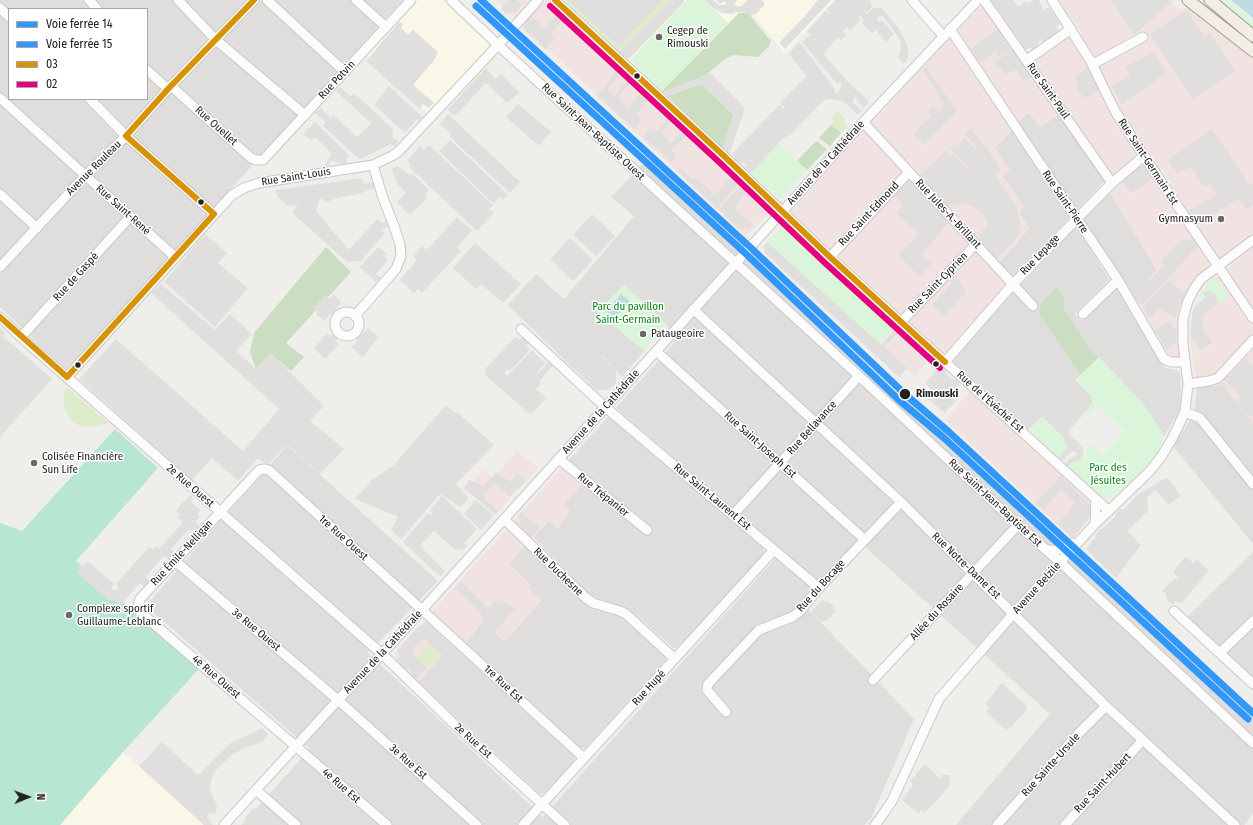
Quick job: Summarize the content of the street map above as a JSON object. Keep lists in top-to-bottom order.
{
  "streets": {
    "street": [
      "Rue Potvin",
      "Rue Saint-Paul",
      "Rue Ouellet",
      "Rue Saint-Jean-Baptiste Ouest",
      "Rue Saint-Germain Est",
      "Avenue de la Cathédrale",
      "Avenue Rouleau",
      "Rue Saint-Louis",
      "Rue Saint-Pierre",
      "Rue Saint-René",
      "Rue Saint-Edmond",
      "Rue Jules-A.-Brillant",
      "Rue Lepage",
      "Rue de Gaspé",
      "Rue Saint-Cyprien",
      "Rue de l'Évêché Est",
      "Rue Bellavance",
      "Rue Saint-Joseph Est",
      "2e Rue Ouest",
      "Rue Trépanier",
      "Rue Saint-Laurent Est",
      "Rue Saint-Jean-Baptiste Est",
      "1re Rue Ouest",
      "Rue Émile-Nelligan",
      "Rue Notre-Dame Est",
      "Rue Duchesne",
      "Rue du Bocage",
      "Avenue Belzile",
      "Allée du Rosaire",
      "3e Rue Ouest",
      "4e Rue Ouest",
      "1re Rue Est",
      "Rue Hupé",
      "2e Rue Est",
      "3e Rue Est",
      "Rue Sainte-Ursule",
      "Rue Saint-Hubert",
      "4e Rue Est"
    ]
  },
  "crossings": [
    ["Rue Potvin", "Rue Ouellet"],
    ["Rue Saint-Paul", "Rue Lepage"],
    ["Rue Ouellet", "Avenue Rouleau"],
    ["Rue Saint-Jean-Baptiste Ouest", "Avenue de la Cathédrale"],
    ["Rue Saint-Jean-Baptiste Ouest", "Rue Saint-Louis"],
    ["Rue Saint-Jean-Baptiste Ouest", "Rue Saint-Jean-Baptiste Est"],
    ["Rue Saint-Germain Est", "Rue Lepage"],
    ["Rue Saint-Germain Est", "Avenue Belzile"],
    ["Avenue de la Cathédrale", "Rue Saint-Pierre"],
    ["Avenue de la Cathédrale", "Rue Jules-A.-Brillant"],
    ["Avenue de la Cathédrale", "Rue de l'Évêché Est"],
    ["Avenue de la Cathédrale", "Rue Saint-Joseph Est"],
    ["Avenue de la Cathédrale", "2e Rue Ouest"],
    ["Avenue de la Cathédrale", "Rue Trépanier"],
    ["Avenue de la Cathédrale", "Rue Saint-Laurent Est"],
    ["Avenue de la Cathédrale", "Rue Saint-Jean-Baptiste Est"],
    ["Avenue de la Cathédrale", "1re Rue Ouest"],
    ["Avenue de la Cathédrale", "Rue Notre-Dame Est"],
    ["Avenue de la Cathédrale", "Rue Duchesne"],
    ["Avenue de la Cathédrale", "3e Rue Ouest"],
    ["Avenue de la Cathédrale", "4e Rue Ouest"],
    ["Avenue de la Cathédrale", "1re Rue Est"],
    ["Avenue de la Cathédrale", "2e Rue Est"],
    ["Avenue de la Cathédrale", "3e Rue Est"],
    ["Avenue de la Cathédrale", "4e Rue Est"],
    ["Avenue Rouleau", "Rue Saint-René"],
    ["Rue Saint-Louis", "Rue Saint-René"],
    ["Rue Saint-Louis", "2e Rue Ouest"],
    ["Rue Saint-Pierre", "Rue Lepage"],
    ["Rue Saint-Pierre", "Avenue Belzile"],
    ["Rue Saint-René", "Rue de Gaspé"],
    ["Rue Saint-Edmond", "Rue Jules-A.-Brillant"],
    ["Rue Saint-Edmond", "Rue de l'Évêché Est"],
    ["Rue Jules-A.-Brillant", "Rue Lepage"],
    ["Rue Jules-A.-Brillant", "Rue Saint-Cyprien"],
    ["Rue Lepage", "Rue de l'Évêché Est"],
    ["Rue de Gaspé", "2e Rue Ouest"],
    ["Rue Saint-Cyprien", "Rue de l'Évêché Est"],
    ["Rue de l'Évêché Est", "Avenue Belzile"],
    ["Rue Bellavance", "Rue Saint-Joseph Est"],
    ["Rue Bellavance", "Rue Saint-Laurent Est"],
    ["Rue Bellavance", "Rue Saint-Jean-Baptiste Est"],
    ["Rue Bellavance", "Rue Notre-Dame Est"],
    ["Rue Saint-Joseph Est", "Rue du Bocage"],
    ["2e Rue Ouest", "Rue Émile-Nelligan"],
    ["2e Rue Ouest", "2e Rue Est"],
    ["Rue Saint-Laurent Est", "Rue du Bocage"],
    ["Rue Saint-Laurent Est", "Rue Hupé"],
    ["Rue Saint-Jean-Baptiste Est", "Avenue Belzile"],
    ["Rue Saint-Jean-Baptiste Est", "Allée du Rosaire"],
    ["1re Rue Ouest", "Rue Émile-Nelligan"],
    ["1re Rue Ouest", "1re Rue Est"],
    ["Rue Émile-Nelligan", "3e Rue Ouest"],
    ["Rue Émile-Nelligan", "4e Rue Ouest"],
    ["Rue Notre-Dame Est", "Rue du Bocage"],
    ["Rue Notre-Dame Est", "Avenue Belzile"],
    ["Rue Notre-Dame Est", "Allée du Rosaire"],
    ["Rue Notre-Dame Est", "Rue Sainte-Ursule"],
    ["Rue Notre-Dame Est", "Rue Saint-Hubert"],
    ["Rue Duchesne", "Rue Hupé"],
    ["3e Rue Ouest", "3e Rue Est"],
    ["4e Rue Ouest", "4e Rue Est"],
    ["1re Rue Est", "Rue Hupé"],
    ["Rue Hupé", "2e Rue Est"]
  ],
  "parks": ["Parc du pavillon Saint-Germain", "Parc des Jésuites"],
  "places": [
    "Cegep de Rimouski",
    "Gymnasyum",
    "Pataugeoire",
    "Rimouski",
    "Colisée Financière Sun Life",
    "Complexe sportif Guillaume-Leblanc"
  ],
  "lines": [
    "rail line 14",
    "transit line 03",
    "rail line 15",
    "transit line 02"
  ],
  "legend": [
    "Voie ferrée 14",
    "Voie ferrée 15",
    "03",
    "02"
  ],
  "north": "right"
}
